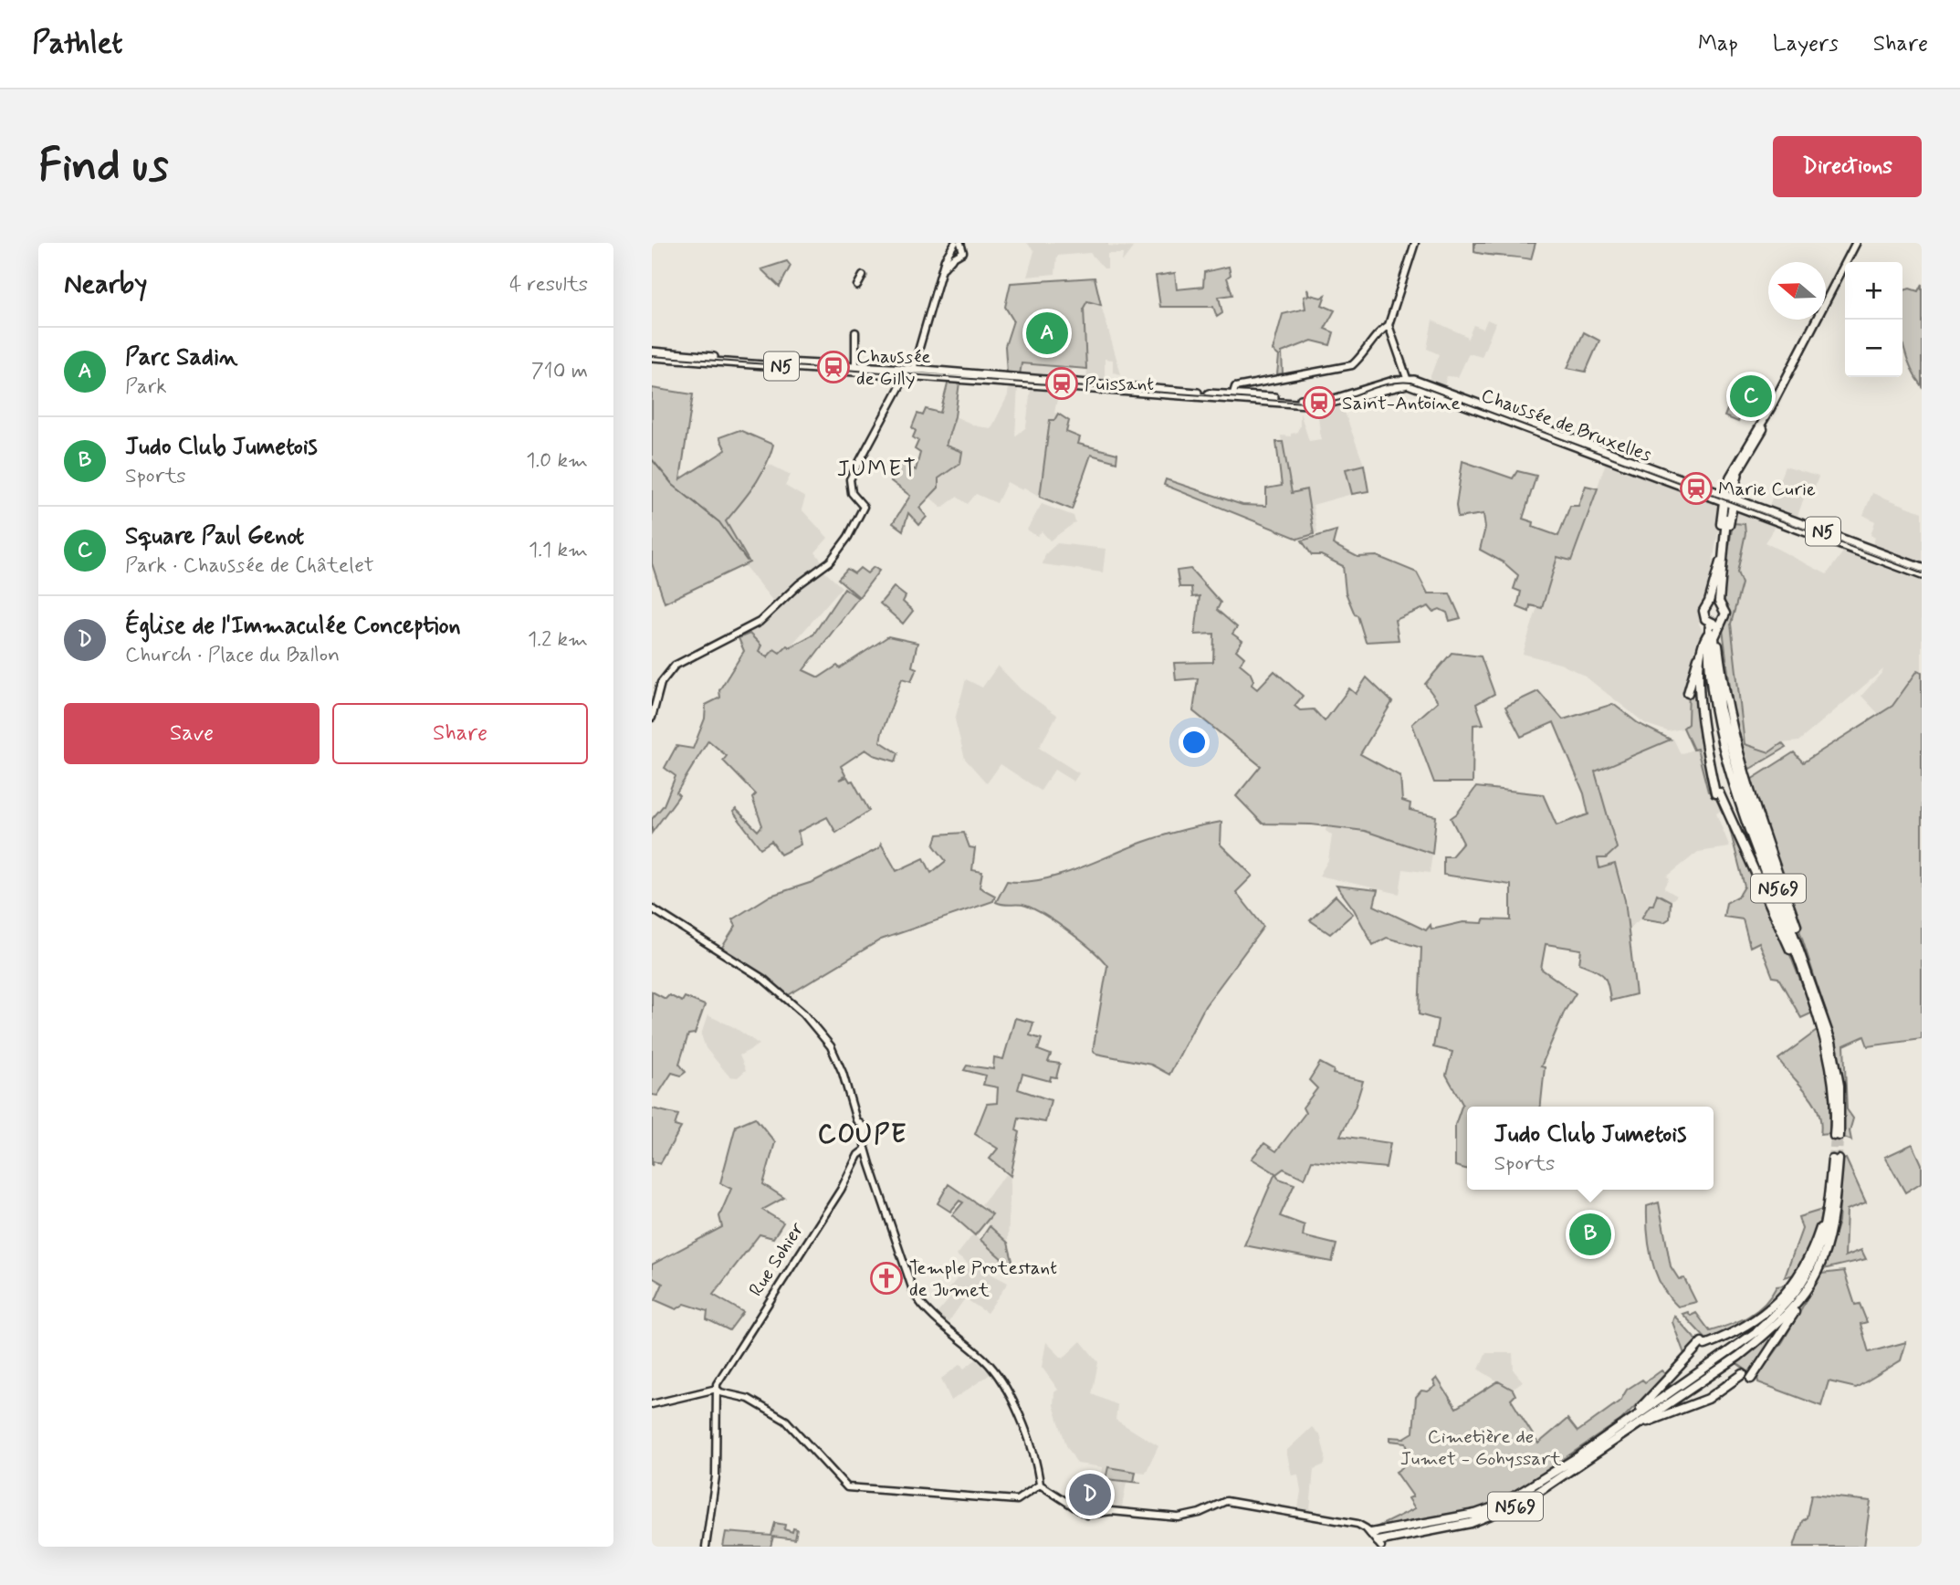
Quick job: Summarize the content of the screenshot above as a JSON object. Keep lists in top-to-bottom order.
{
  "streets": {
    "highway": ["N569"],
    "main road": ["N5", "Chaussée de Bruxelles"],
    "street": ["Rue Sohier"]
  },
  "districts": ["JUMET", "COUPE"],
  "parks": ["Cimetière de Jumet - Gohyssart"],
  "places": {
    "station": [
      "Chaussée de Gilly",
      "Puissant",
      "Saint-Antoine",
      "Marie Curie"
    ],
    "church": ["Temple Protestant de Jumet"]
  },
  "north": "left",
  "page": {
    "header": "Pathlet",
    "nav": ["Map", "Layers", "Share"],
    "buttons": [
      "Directions",
      ["Save", "Share"]
    ],
    "title": "Find us",
    "heading": ["Nearby", "4 results"],
    "map_buttons": ["+", "−"],
    "pins": [
      "A",
      "C",
      "B",
      "D"
    ],
    "list": [
      {
        "mark": "A",
        "name": "Parc Sadin",
        "note": "Park",
        "value": "710 m"
      },
      {
        "mark": "B",
        "name": "Judo Club Jumetois",
        "note": "Sports",
        "value": "1.0 km"
      },
      {
        "mark": "C",
        "name": "Square Paul Genot",
        "note": "Park · Chaussée de Châtelet",
        "value": "1.1 km"
      },
      {
        "mark": "D",
        "name": "Église de l'Immaculée Conception",
        "note": "Church · Place du Ballon",
        "value": "1.2 km"
      }
    ],
    "popup": ["Judo Club Jumetois", "Sports"]
  }
}
